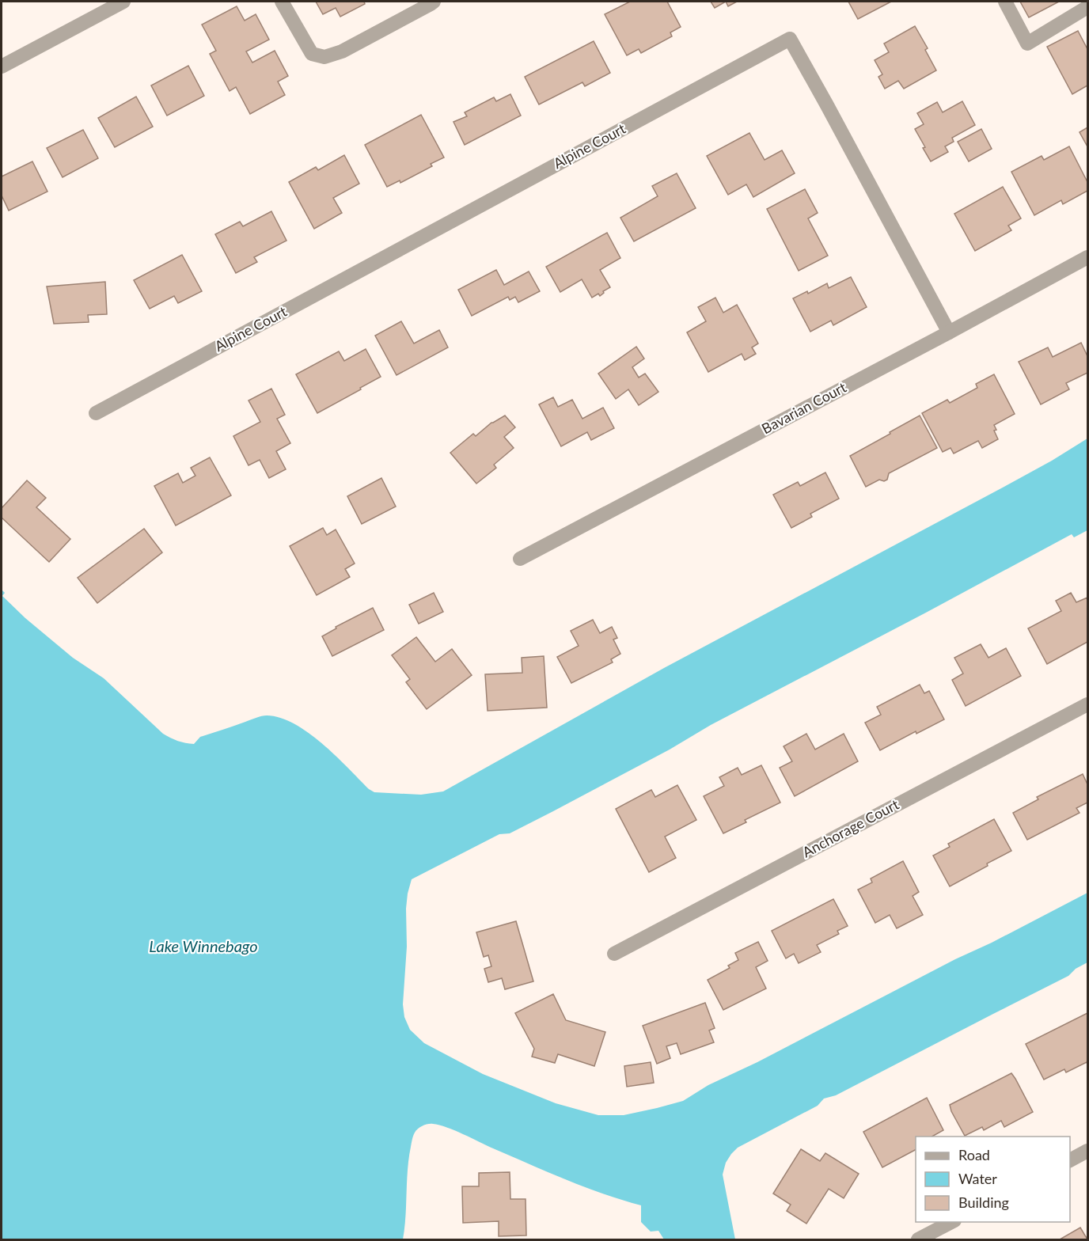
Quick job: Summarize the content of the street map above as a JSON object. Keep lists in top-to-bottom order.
{
  "streets": {
    "street": ["Alpine Court", "Bavarian Court", "Anchorage Court"]
  },
  "crossings": [
    ["Alpine Court", "Bavarian Court"]
  ],
  "water": ["Lake Winnebago"],
  "legend": ["Road", "Water", "Building"]
}
